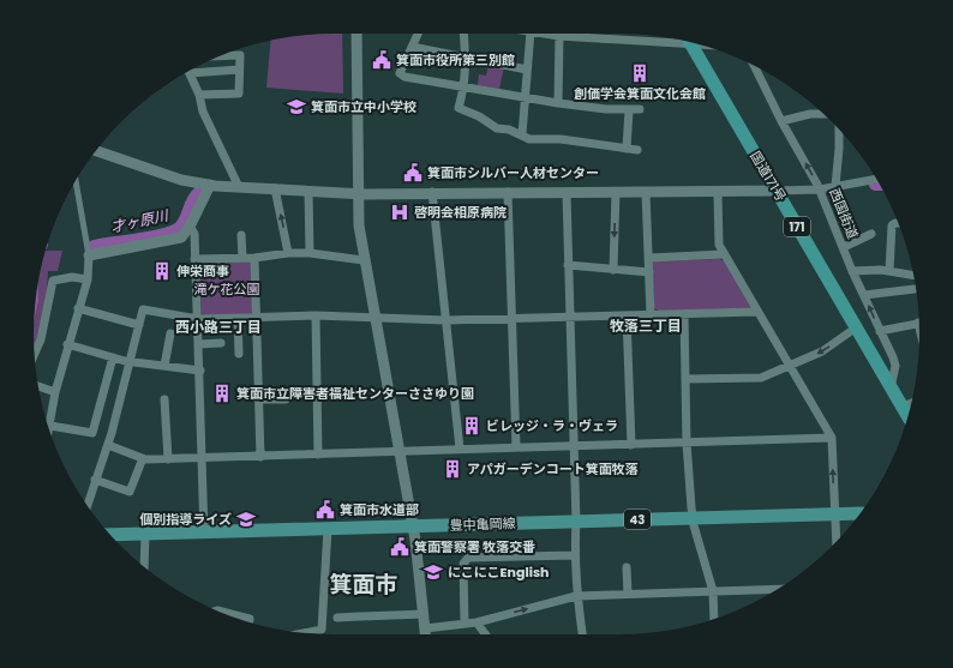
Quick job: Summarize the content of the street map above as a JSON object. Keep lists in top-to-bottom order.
{
  "streets": {
    "highway": ["国道171号", "171"],
    "main road": ["43", "豊中亀岡線"],
    "street": ["西国街道"]
  },
  "crossings": [
    ["国道171号", "西国街道"]
  ],
  "districts": ["牧落三丁目", "西小路三丁目", "箕面市"],
  "water": ["才ヶ原川"],
  "parks": ["滝ケ花公園"],
  "places": {
    "public building": [
      "箕面市役所第三別館",
      "箕面市シルバー人材センター",
      "箕面市水道部",
      "箕面警察署 牧落交番"
    ],
    "building": [
      "創価学会箕面文化会館",
      "伸栄商事",
      "箕面市立障害者福祉センターささゆり園",
      "ビレッジ・ラ・ヴェラ",
      "アパガーデンコート箕面牧落"
    ],
    "school or university": ["箕面市立中小学校", "個別指導ライズ", "にこにこEnglish"],
    "hospital": ["啓明会相原病院"]
  }
}
